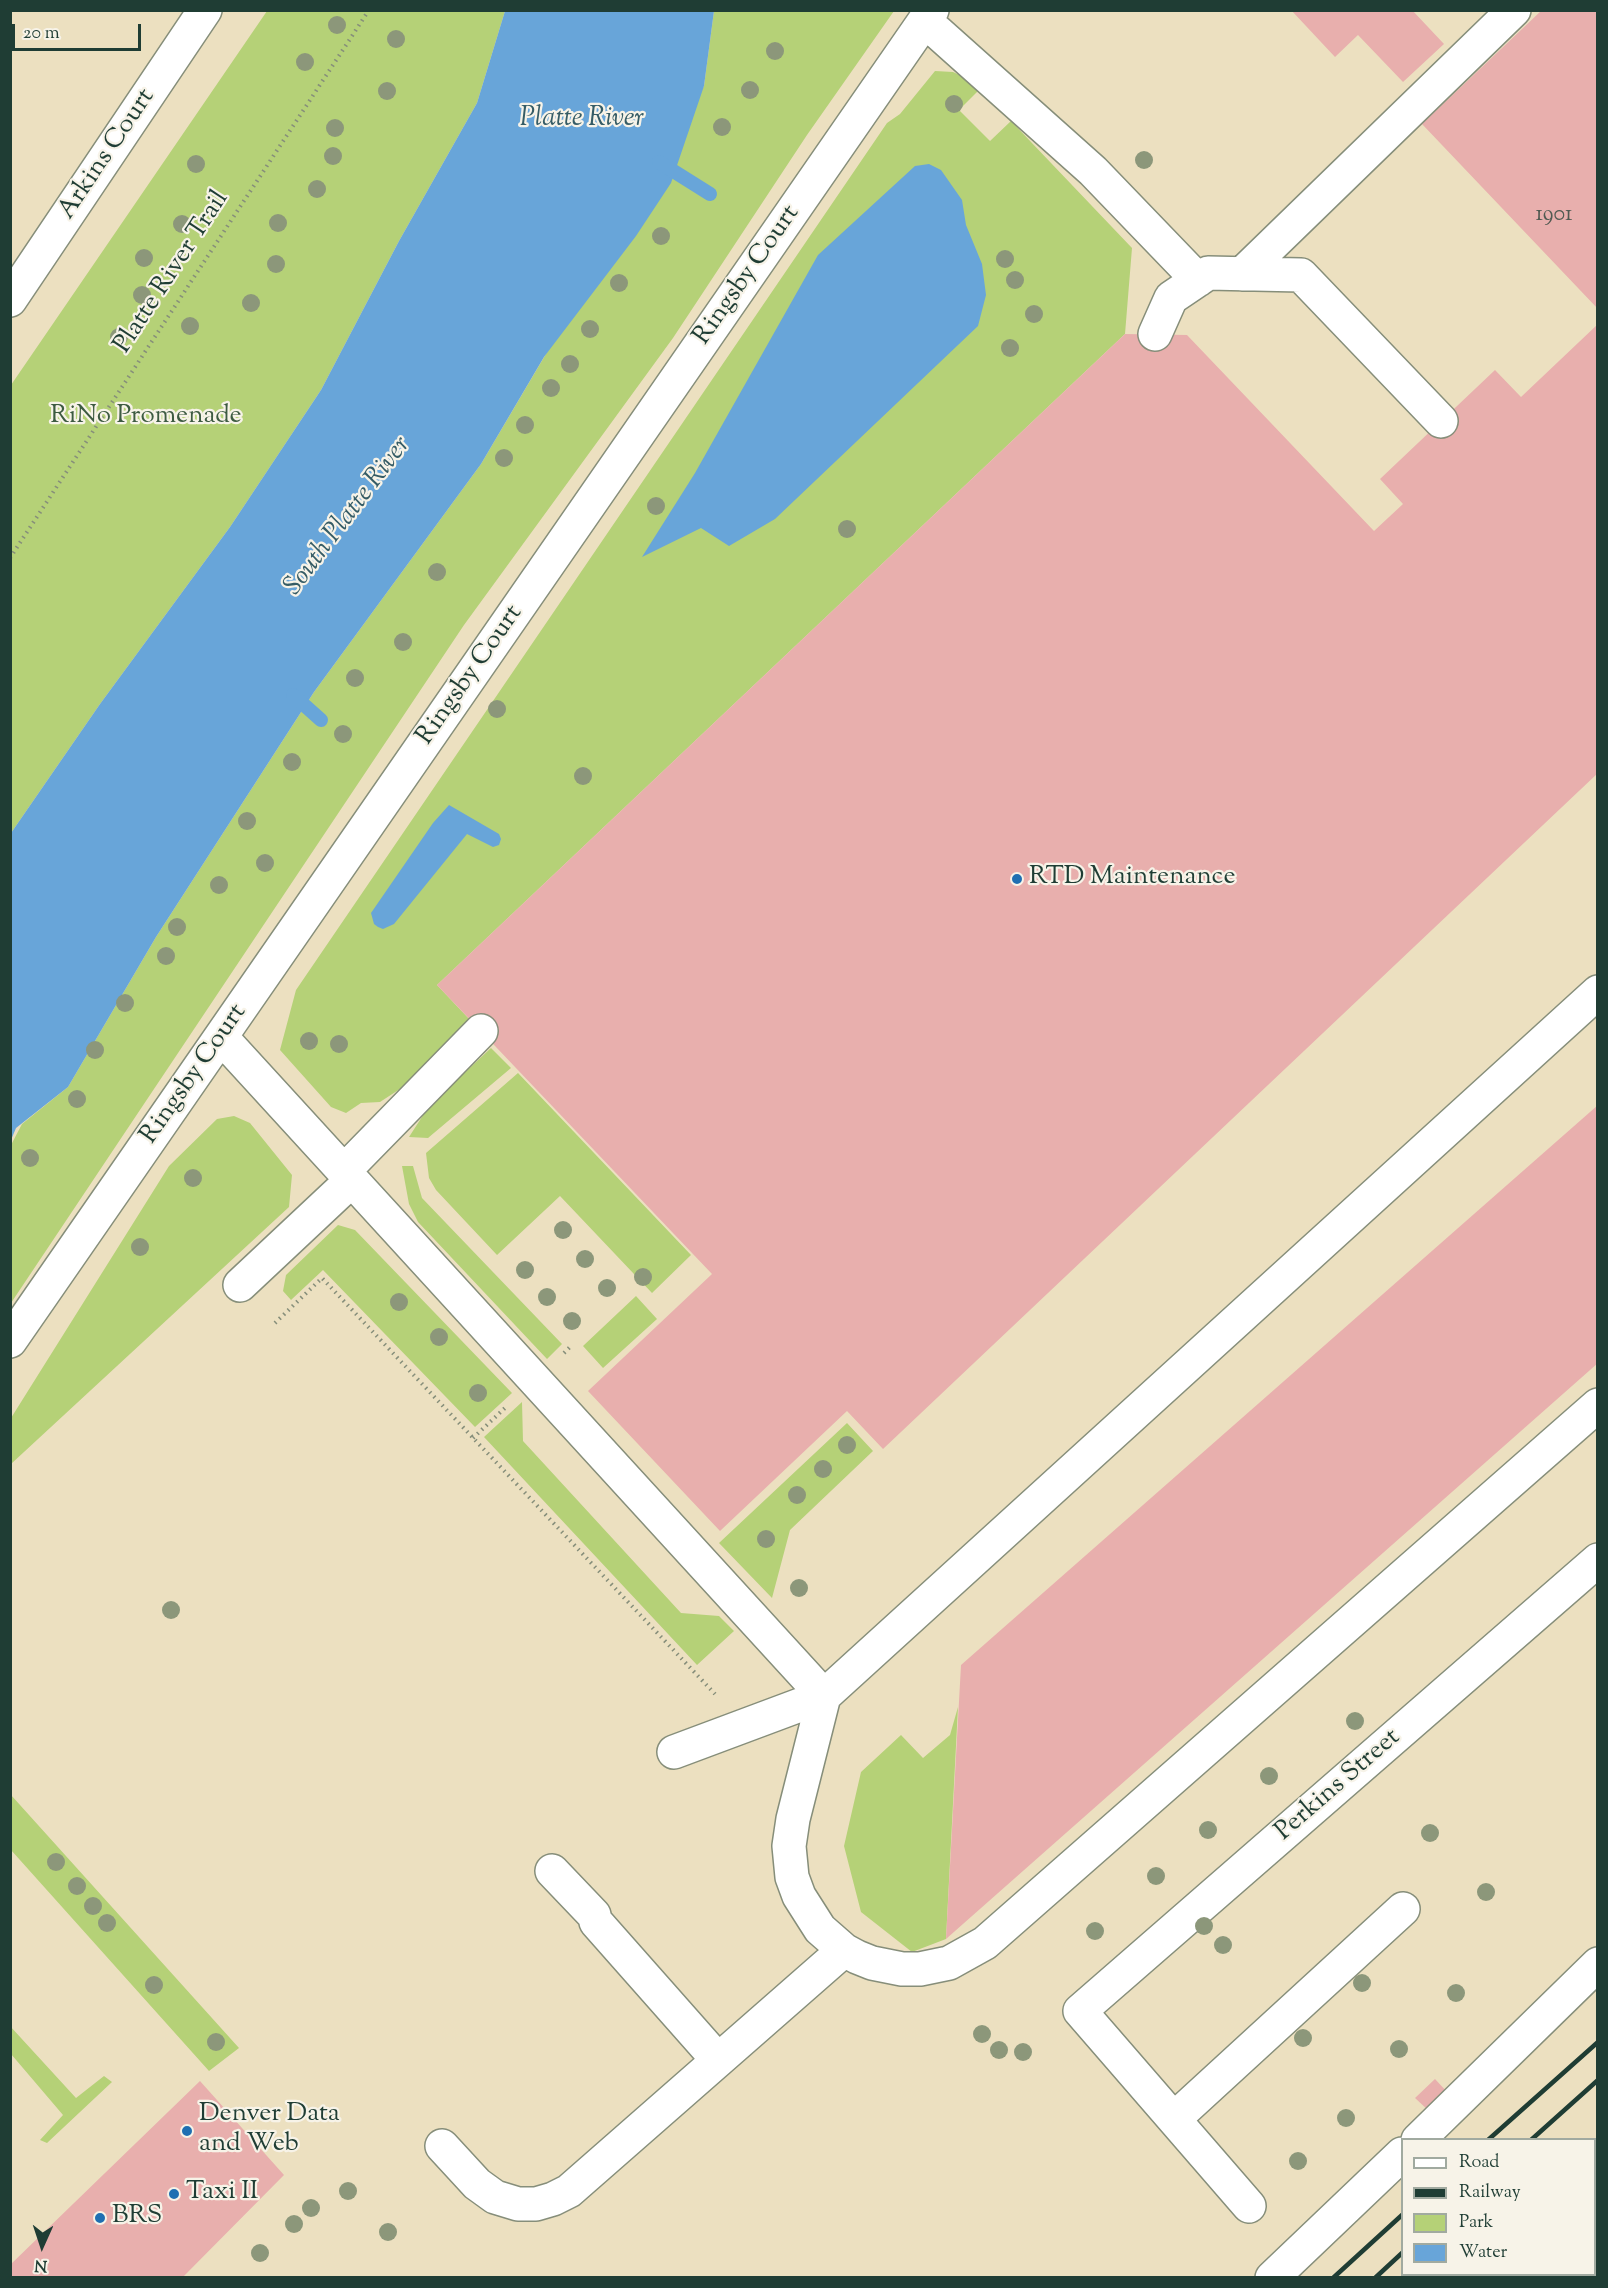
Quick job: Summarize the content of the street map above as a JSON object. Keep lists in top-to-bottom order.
{
  "streets": {
    "street": ["Arkins Court", "Ringsby Court", "Perkins Street"],
    "path": ["Platte River Trail"]
  },
  "water": ["Platte River", "South Platte River"],
  "parks": ["RiNo Promenade"],
  "places": [
    "RTD Maintenance",
    "Denver Data and Web",
    "Taxi II",
    "BRS"
  ],
  "house_numbers": ["1901"],
  "legend": [
    "Road",
    "Railway",
    "Park",
    "Water"
  ],
  "scale_bar": "20 m",
  "north": "bottom"
}
